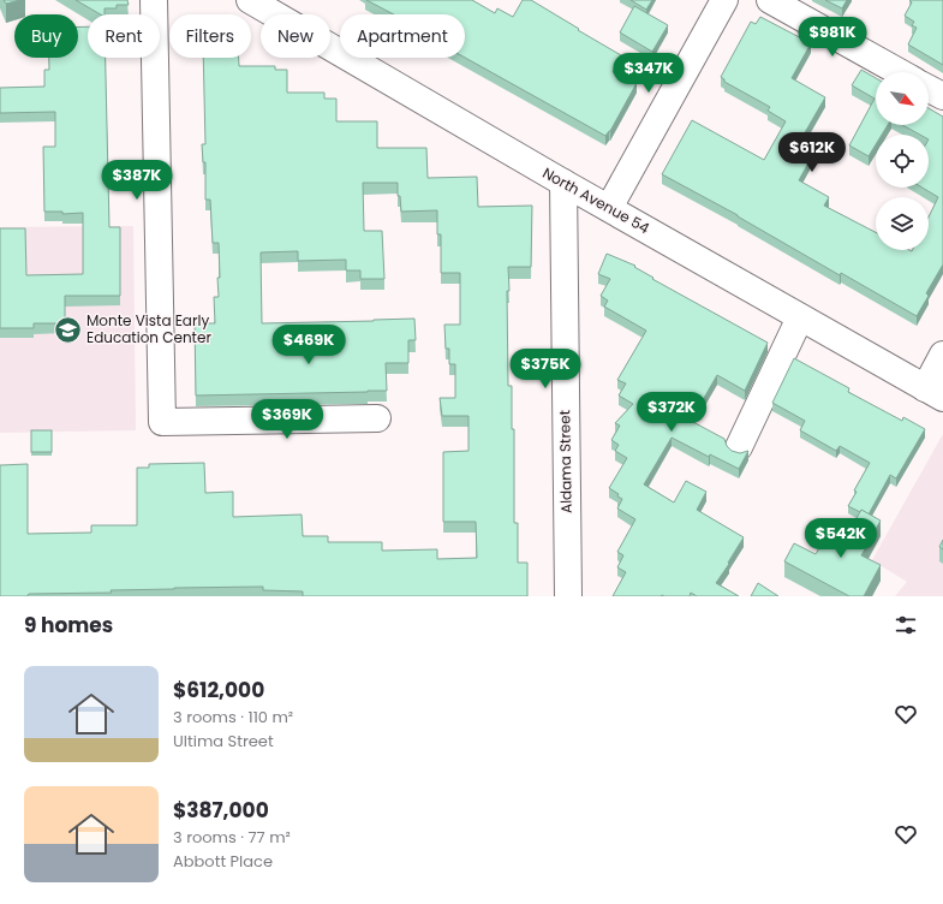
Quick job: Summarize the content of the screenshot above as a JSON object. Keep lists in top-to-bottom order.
{
  "streets": {
    "street": ["North Avenue 54", "Aldama Street"]
  },
  "crossings": [
    ["North Avenue 54", "Aldama Street"]
  ],
  "places": {
    "school or university": ["Monte Vista Early Education Center"]
  },
  "north": "bottom right",
  "page": {
    "chip": [
      "Buy",
      "Rent",
      "Filters",
      "New",
      "Apartment"
    ],
    "price": [
      "$981K",
      "$347K",
      "$612K",
      "$387K",
      "$469K",
      "$375K",
      "$372K",
      "$369K",
      "$542K"
    ],
    "heading": "9 homes",
    "list": [
      {
        "name": "$612,000",
        "note": "3 rooms · 110 m² · Ultima Street"
      },
      {
        "name": "$387,000",
        "note": "3 rooms · 77 m² · Abbott Place"
      }
    ]
  }
}
